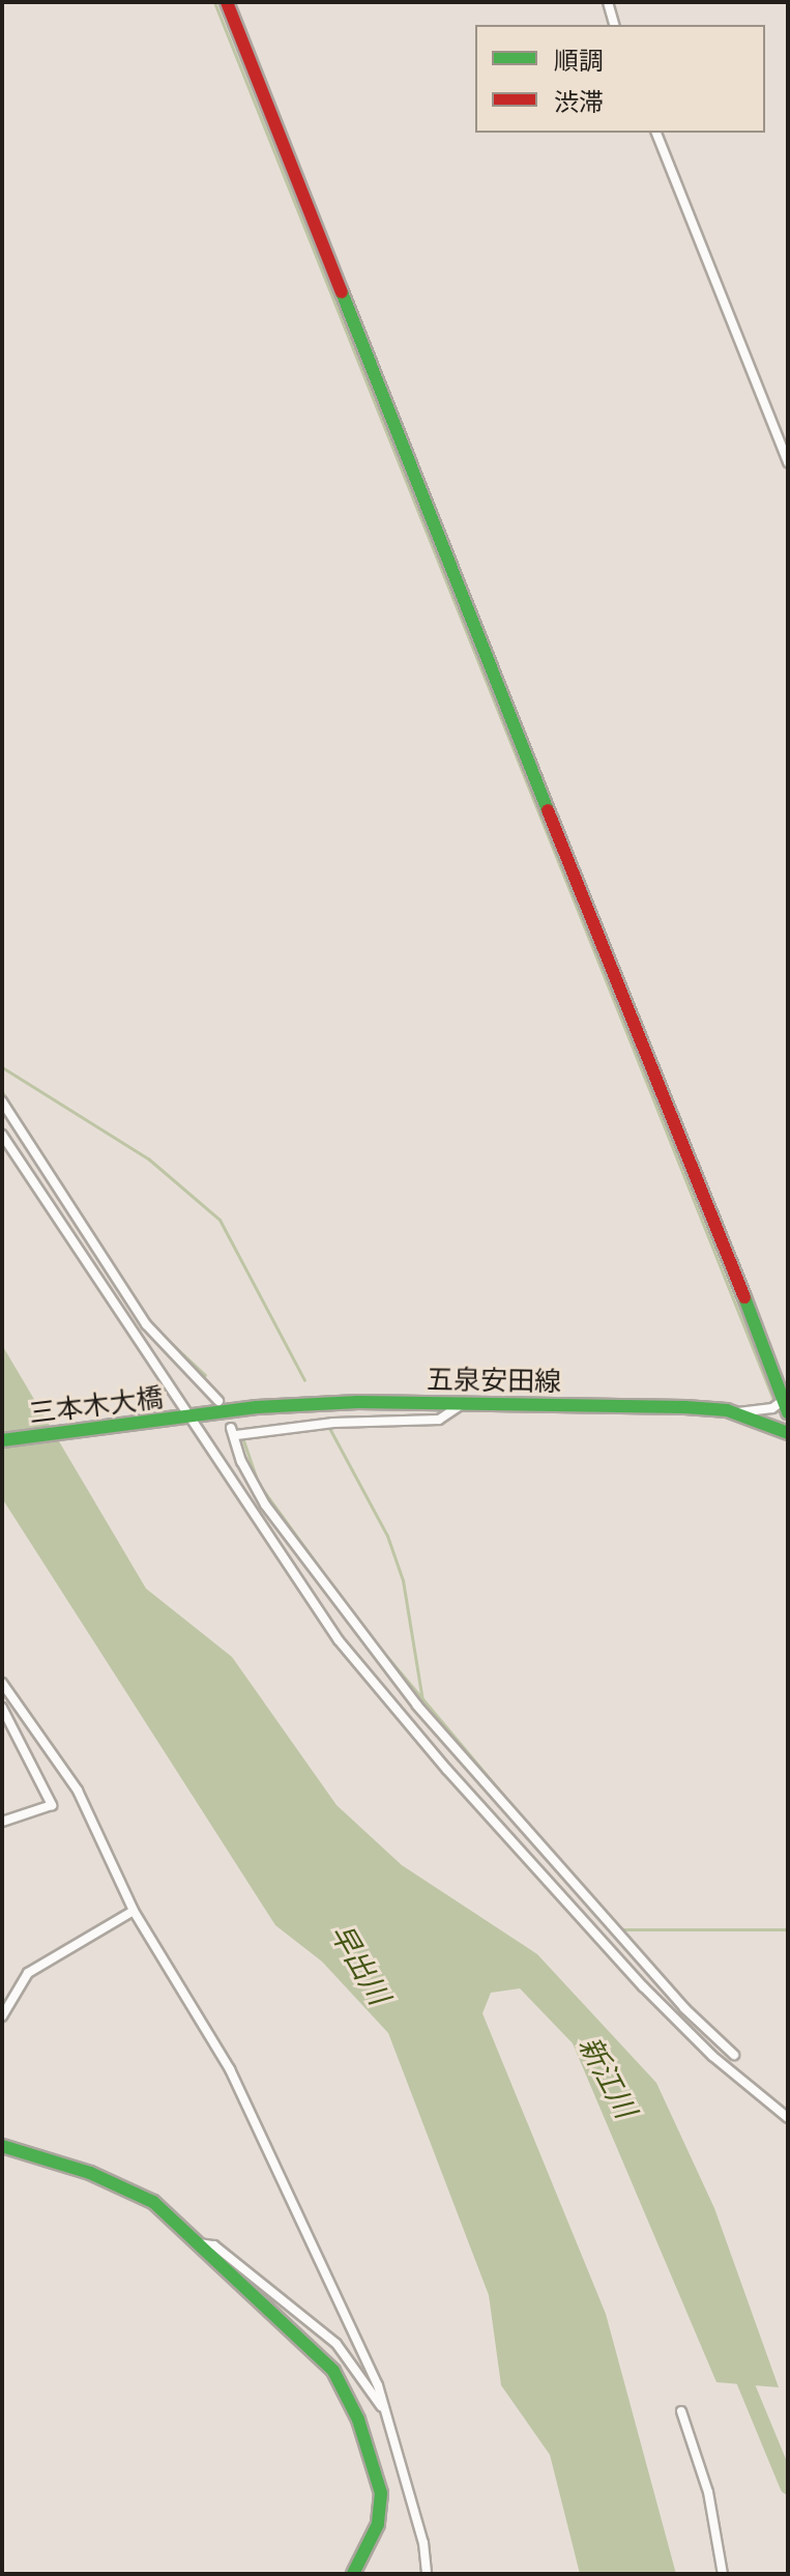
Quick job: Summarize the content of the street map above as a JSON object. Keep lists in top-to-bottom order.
{
  "streets": {
    "street": ["五泉安田線", "三本木大橋"]
  },
  "crossings": [
    ["五泉安田線", "三本木大橋"]
  ],
  "water": ["早出川", "新江川"],
  "legend": ["順調", "渋滞"]
}
